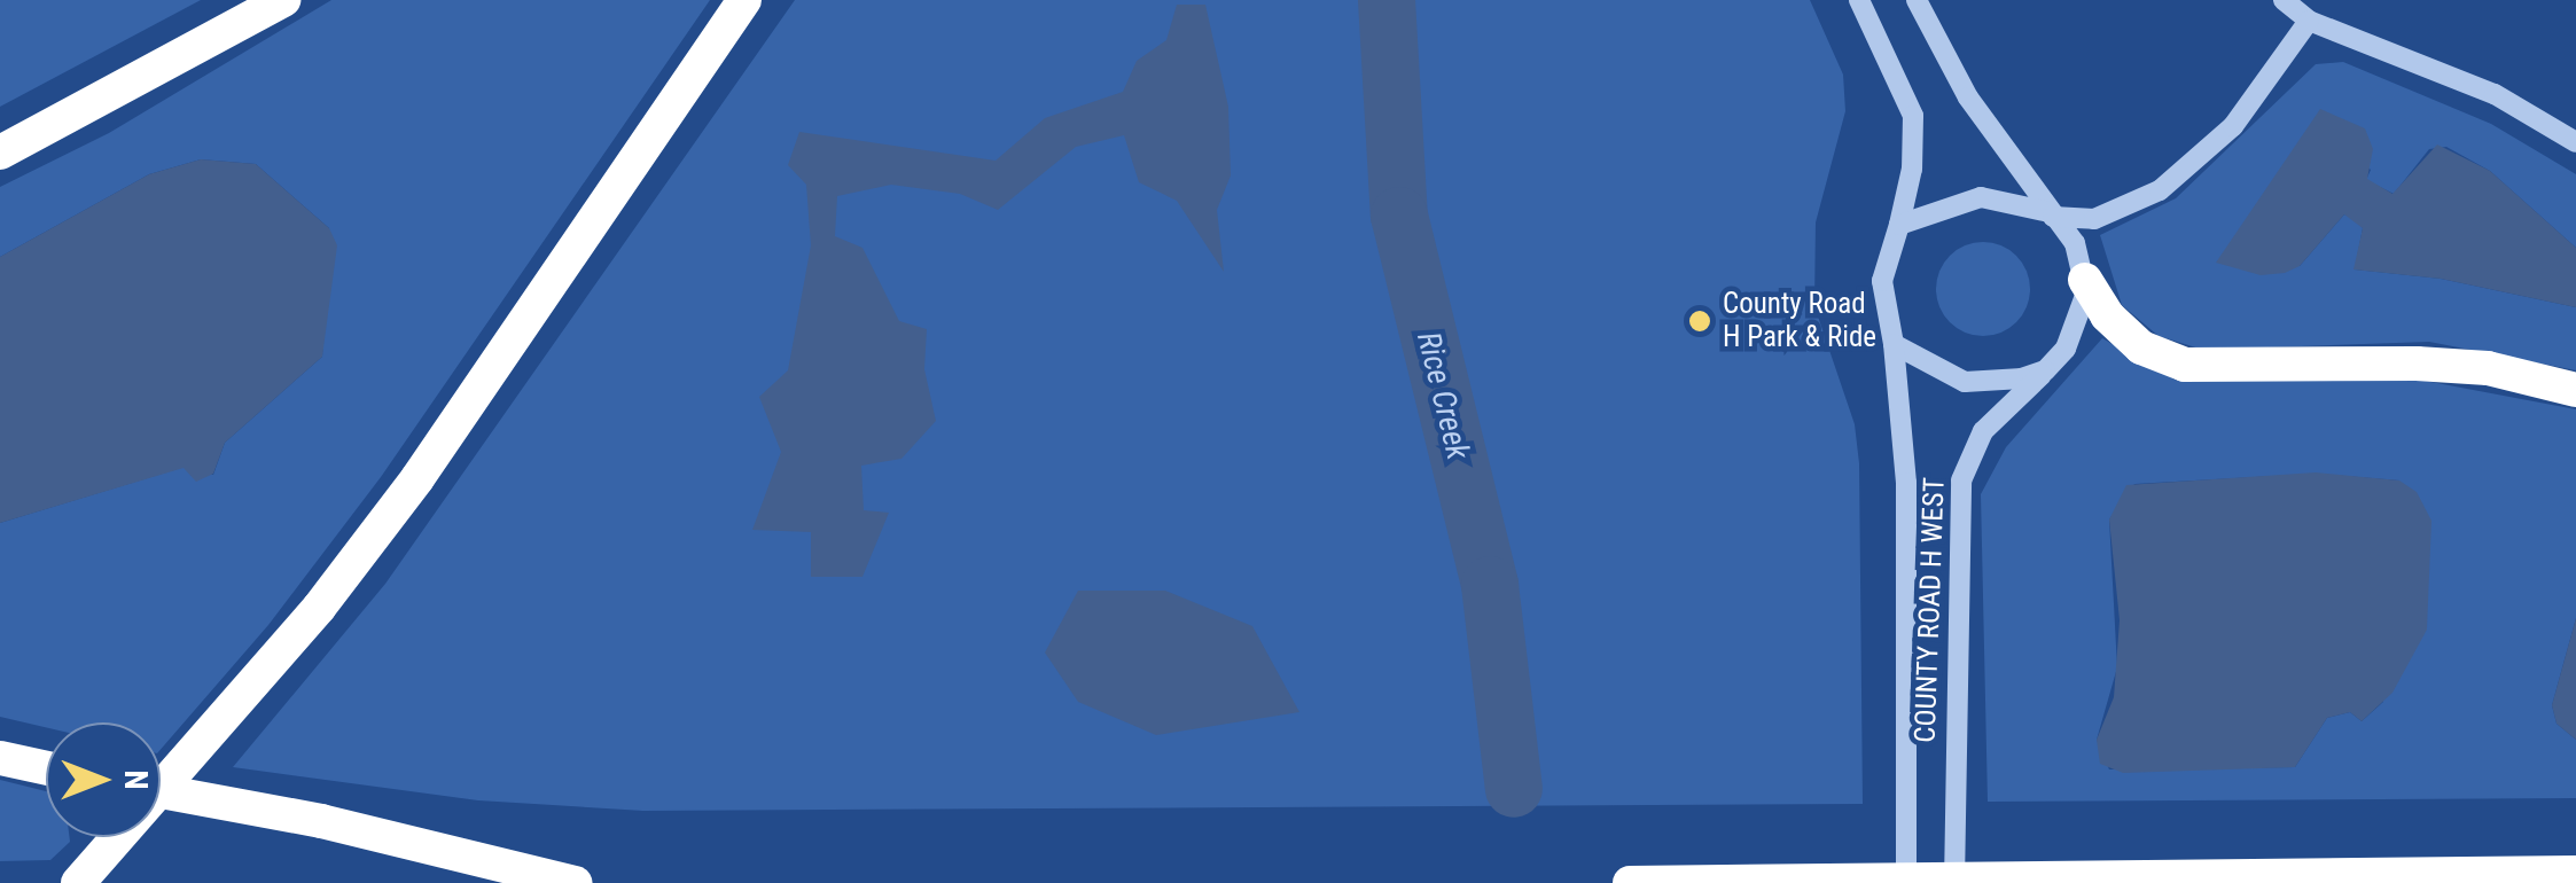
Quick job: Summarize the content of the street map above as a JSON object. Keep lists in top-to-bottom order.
{
  "streets": {
    "street": ["COUNTY ROAD H WEST"]
  },
  "water": ["Rice Creek"],
  "places": ["County Road H Park & Ride"],
  "north": "right"
}
